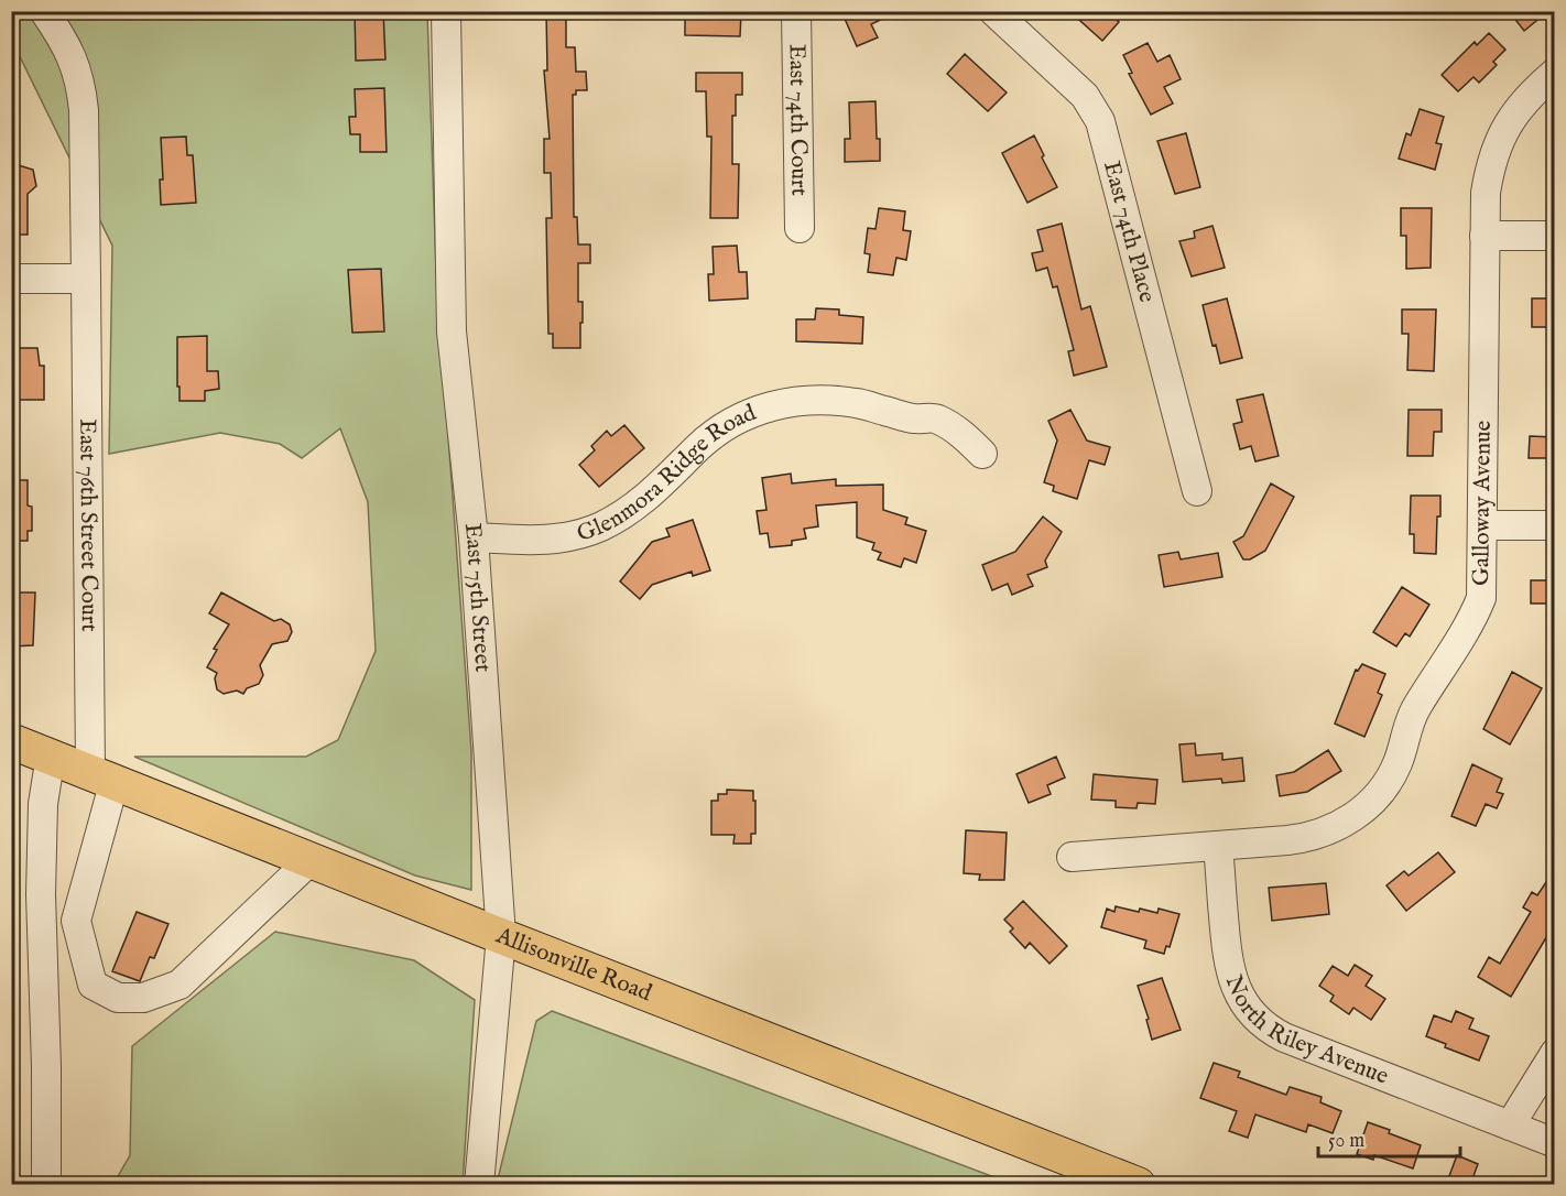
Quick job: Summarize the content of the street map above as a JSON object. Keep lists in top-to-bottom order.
{
  "streets": {
    "main road": ["Allisonville Road"],
    "street": [
      "East 74th Court",
      "East 74th Place",
      "Glenmora Ridge Road",
      "Galloway Avenue",
      "East 76th Street Court",
      "East 75th Street",
      "North Riley Avenue"
    ]
  },
  "crossings": [
    ["Glenmora Ridge Road", "East 75th Street"],
    ["Galloway Avenue", "North Riley Avenue"],
    ["East 76th Street Court", "Allisonville Road"],
    ["East 75th Street", "Allisonville Road"]
  ],
  "scale_bar": "50 m"
}
